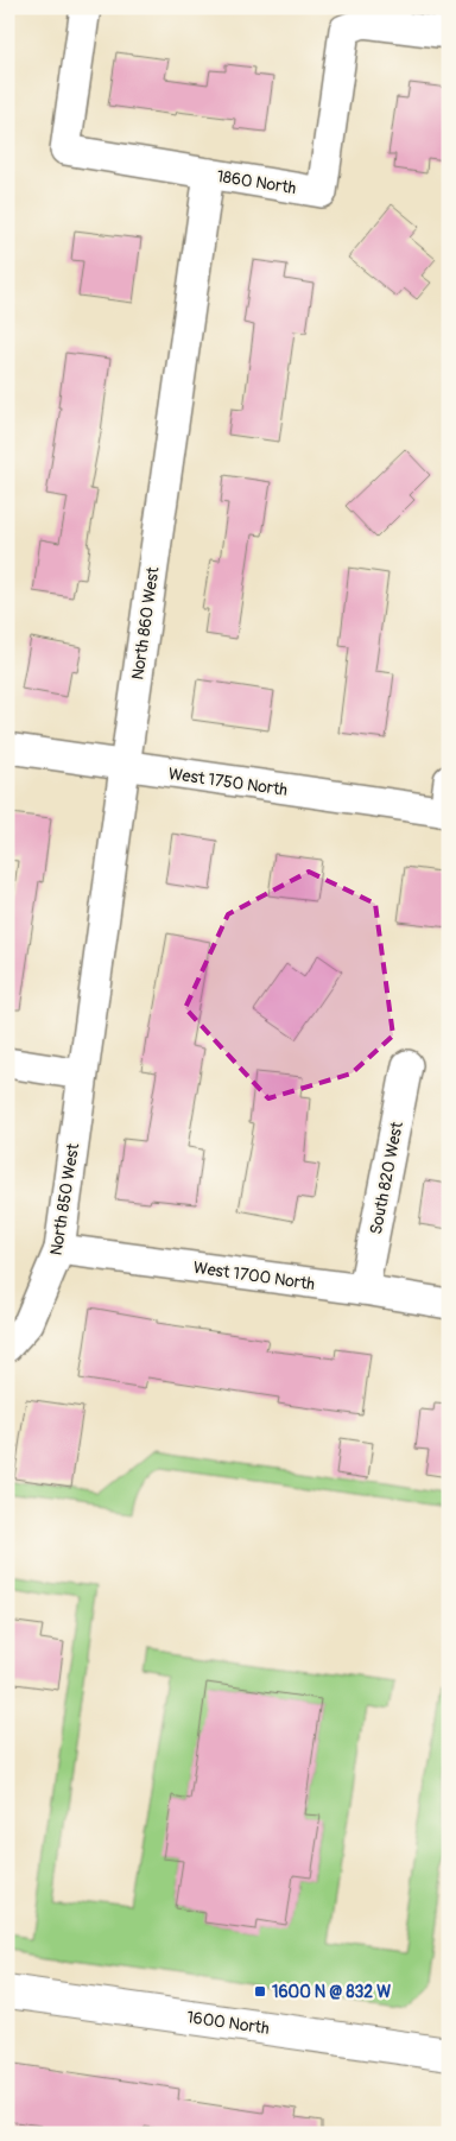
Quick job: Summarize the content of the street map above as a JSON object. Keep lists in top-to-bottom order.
{
  "streets": {
    "main road": ["1600 North"],
    "street": [
      "1860 North",
      "North 860 West",
      "West 1750 North",
      "South 820 West",
      "North 850 West",
      "West 1700 North"
    ]
  },
  "crossings": [
    ["1860 North", "North 860 West"],
    ["North 860 West", "West 1750 North"],
    ["North 860 West", "North 850 West"],
    ["South 820 West", "West 1700 North"],
    ["North 850 West", "West 1700 North"]
  ],
  "places": {
    "transit": ["1600 N @ 832 W"]
  }
}
